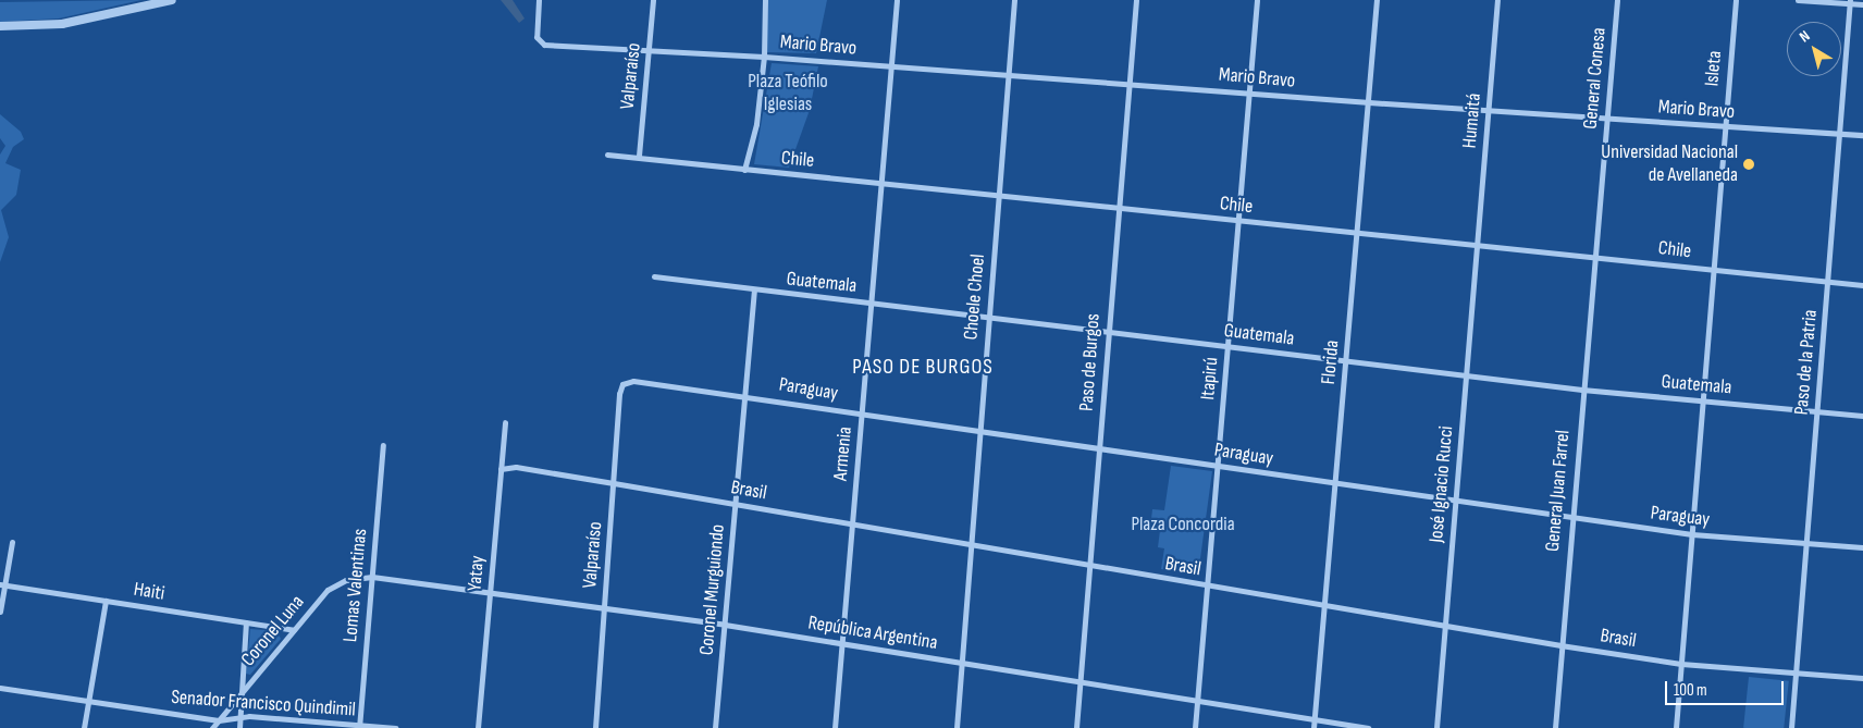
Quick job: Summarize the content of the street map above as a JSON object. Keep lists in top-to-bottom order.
{
  "streets": {
    "street": [
      "Mario Bravo",
      "Isleta",
      "Valparaíso",
      "General Conesa",
      "Humaitá",
      "Chile",
      "Guatemala",
      "Choele Choel",
      "Paso de Burgos",
      "Florida",
      "Paso de la Patria",
      "Itapirú",
      "Paraguay",
      "Armenia",
      "José Ignacio Rucci",
      "Brasil",
      "General Juan Farrel",
      "Yatay",
      "Lomas Valentinas",
      "Coronel Murguiondo",
      "Haiti",
      "Coronel Luna",
      "República Argentina",
      "Senador Francisco Quindimil"
    ]
  },
  "crossings": [
    ["Mario Bravo", "Isleta"],
    ["Mario Bravo", "Valparaíso"],
    ["Mario Bravo", "General Conesa"],
    ["Mario Bravo", "Humaitá"],
    ["Mario Bravo", "Choele Choel"],
    ["Mario Bravo", "Paso de Burgos"],
    ["Mario Bravo", "Florida"],
    ["Mario Bravo", "Paso de la Patria"],
    ["Mario Bravo", "Itapirú"],
    ["Mario Bravo", "Armenia"],
    ["Isleta", "Chile"],
    ["Isleta", "Guatemala"],
    ["Isleta", "Paraguay"],
    ["Isleta", "Brasil"],
    ["Valparaíso", "Chile"],
    ["Valparaíso", "Paraguay"],
    ["Valparaíso", "Brasil"],
    ["Valparaíso", "República Argentina"],
    ["General Conesa", "Chile"],
    ["General Conesa", "General Juan Farrel"],
    ["Humaitá", "Chile"],
    ["Humaitá", "José Ignacio Rucci"],
    ["Chile", "Choele Choel"],
    ["Chile", "Paso de Burgos"],
    ["Chile", "Florida"],
    ["Chile", "Paso de la Patria"],
    ["Chile", "Itapirú"],
    ["Chile", "Armenia"],
    ["Chile", "José Ignacio Rucci"],
    ["Chile", "General Juan Farrel"],
    ["Guatemala", "Choele Choel"],
    ["Guatemala", "Paso de Burgos"],
    ["Guatemala", "Florida"],
    ["Guatemala", "Paso de la Patria"],
    ["Guatemala", "Itapirú"],
    ["Guatemala", "Armenia"],
    ["Guatemala", "José Ignacio Rucci"],
    ["Guatemala", "General Juan Farrel"],
    ["Guatemala", "Coronel Murguiondo"],
    ["Choele Choel", "Paraguay"],
    ["Choele Choel", "Brasil"],
    ["Choele Choel", "República Argentina"],
    ["Paso de Burgos", "Paraguay"],
    ["Paso de Burgos", "Brasil"],
    ["Paso de Burgos", "República Argentina"],
    ["Florida", "Paraguay"],
    ["Florida", "Brasil"],
    ["Florida", "República Argentina"],
    ["Paso de la Patria", "Paraguay"],
    ["Paso de la Patria", "Brasil"],
    ["Itapirú", "Paraguay"],
    ["Itapirú", "Brasil"],
    ["Itapirú", "República Argentina"],
    ["Paraguay", "Armenia"],
    ["Paraguay", "José Ignacio Rucci"],
    ["Paraguay", "General Juan Farrel"],
    ["Paraguay", "Coronel Murguiondo"],
    ["Armenia", "Brasil"],
    ["Armenia", "República Argentina"],
    ["José Ignacio Rucci", "Brasil"],
    ["Brasil", "General Juan Farrel"],
    ["Brasil", "Yatay"],
    ["Brasil", "Coronel Murguiondo"],
    ["Yatay", "República Argentina"],
    ["Lomas Valentinas", "Coronel Luna"],
    ["Lomas Valentinas", "República Argentina"],
    ["Lomas Valentinas", "Senador Francisco Quindimil"],
    ["Coronel Murguiondo", "República Argentina"],
    ["Haiti", "Coronel Luna"],
    ["Coronel Luna", "República Argentina"],
    ["Coronel Luna", "Senador Francisco Quindimil"]
  ],
  "districts": ["PASO DE BURGOS"],
  "parks": ["Plaza Teófilo Iglesias", "Plaza Concordia"],
  "places": ["Universidad Nacional de Avellaneda"],
  "scale_bar": "100 m",
  "north": "top left"
}
